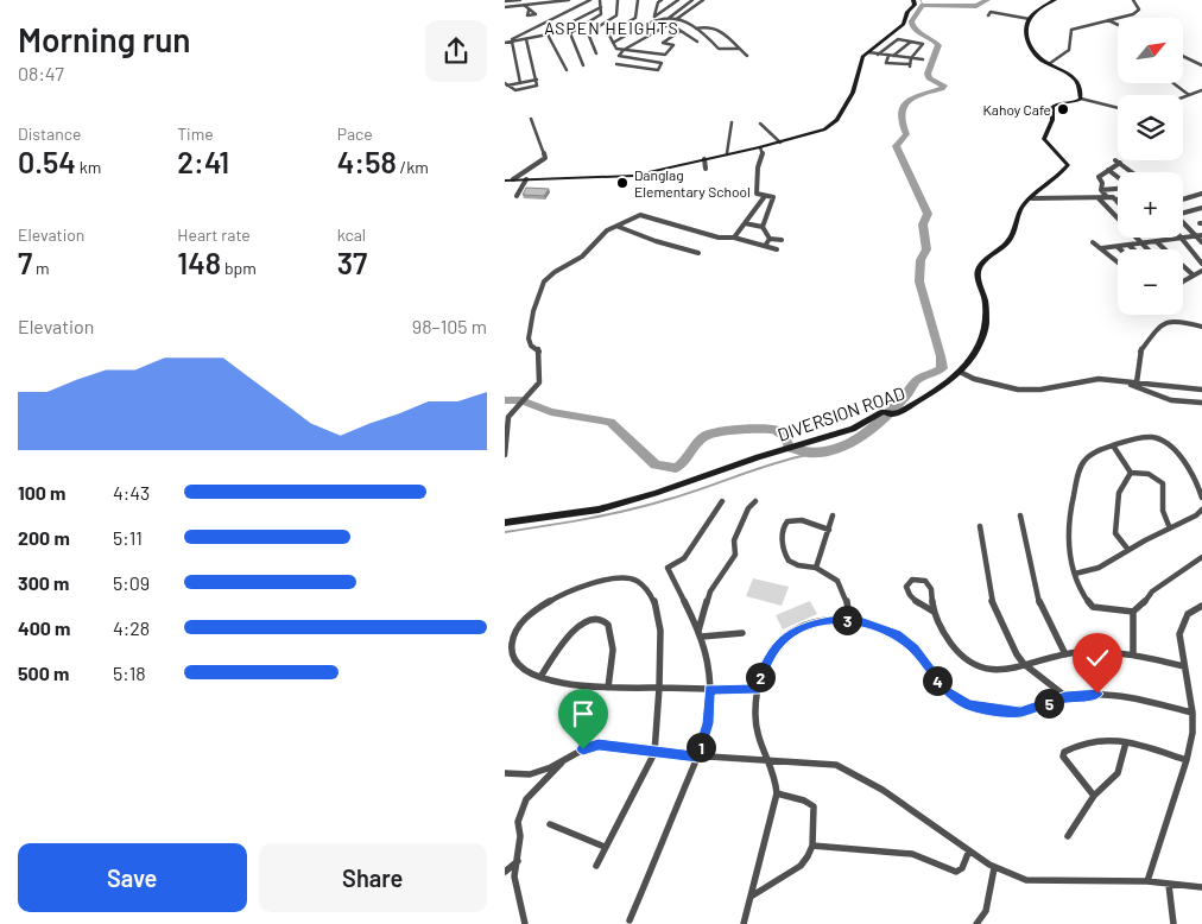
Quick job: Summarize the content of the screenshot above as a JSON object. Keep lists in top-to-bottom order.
{
  "streets": {
    "street": ["DIVERSION ROAD"]
  },
  "districts": ["ASPEN HEIGHTS"],
  "places": ["Kahoy Cafe", "Danglag Elementary School"],
  "north": "top right",
  "page": {
    "heading": ["Morning run", "08:47"],
    "map_buttons": ["+", "−"],
    "stats": [
      ["Distance", "0.54 km"],
      ["Time", "2:41"],
      ["Pace", "4:58 /km"],
      ["Elevation", "7 m"],
      ["Heart rate", "148 bpm"],
      ["kcal", "37"]
    ],
    "chart": ["Elevation", "98–105 m"],
    "list": [
      {
        "name": "100 m",
        "note": "4:43"
      },
      {
        "name": "200 m",
        "note": "5:11"
      },
      {
        "name": "300 m",
        "note": "5:09"
      },
      {
        "name": "400 m",
        "note": "4:28"
      },
      {
        "name": "500 m",
        "note": "5:18"
      }
    ],
    "pins": [
      "3",
      "2",
      "4",
      "5",
      "1"
    ],
    "buttons": ["Save", "Share"]
  }
}
